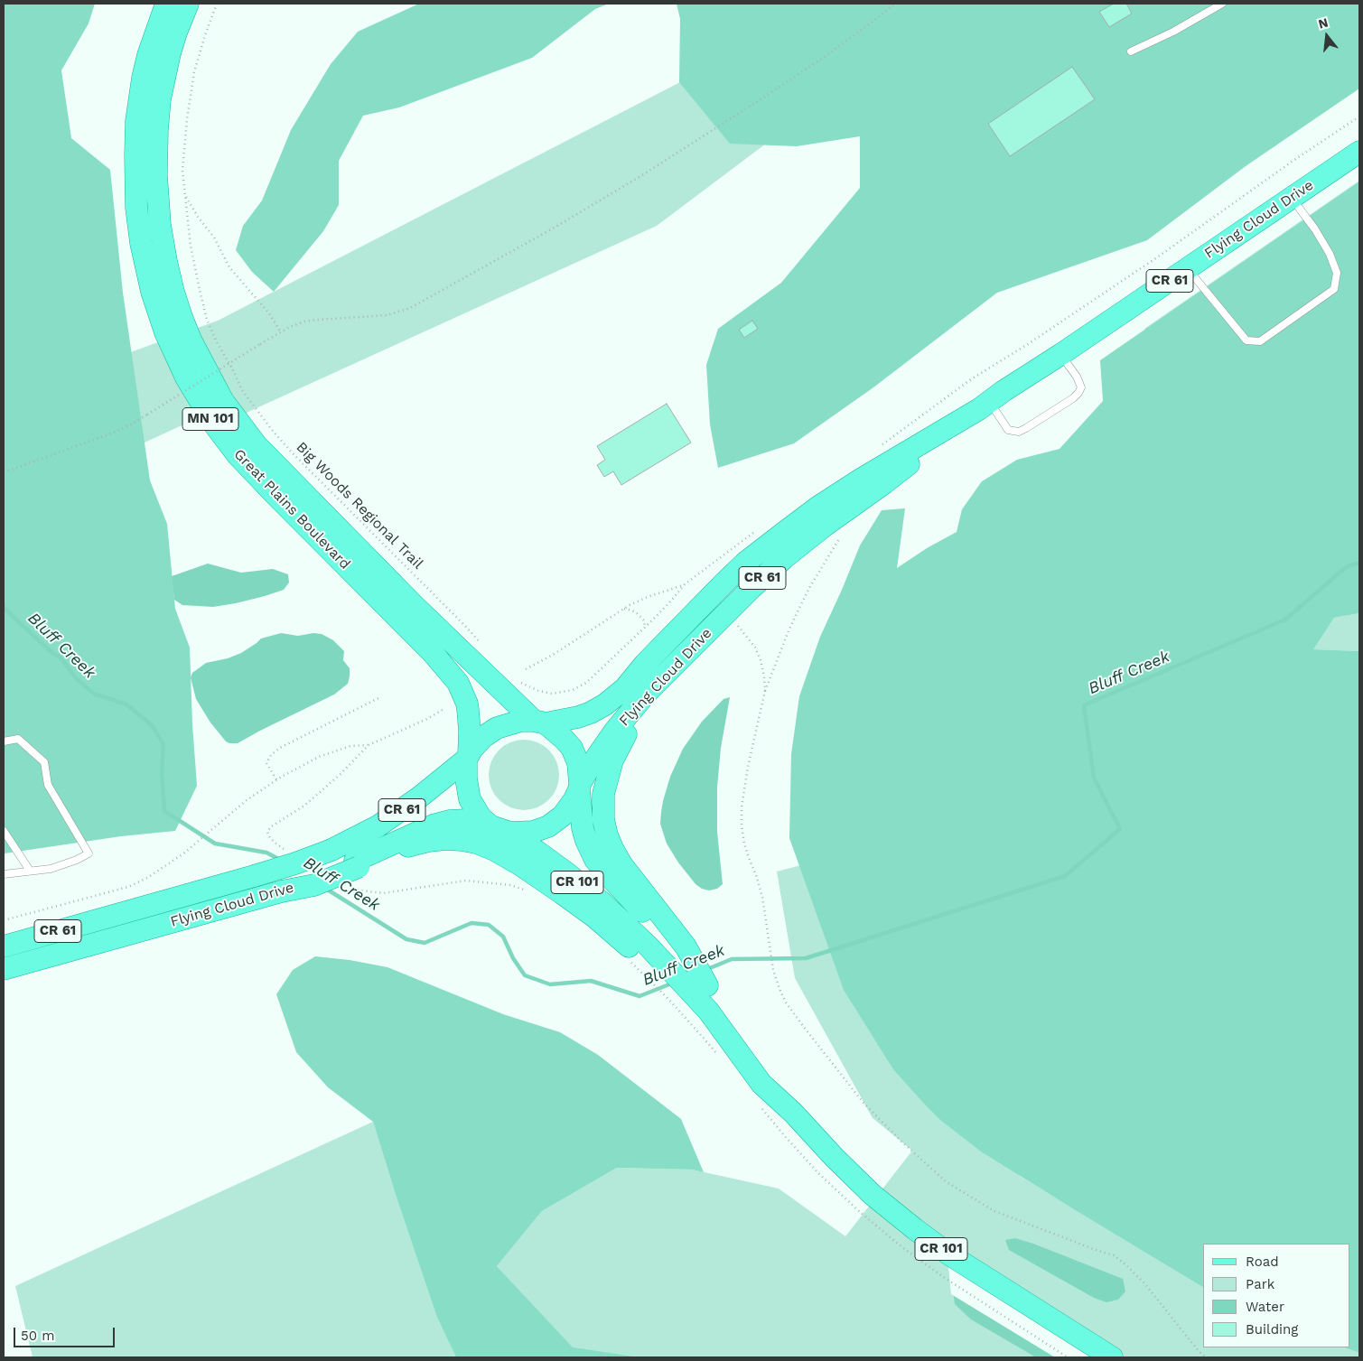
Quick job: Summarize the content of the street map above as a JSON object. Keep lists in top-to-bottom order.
{
  "streets": {
    "main road": [
      "Flying Cloud Drive",
      "CR 61",
      "MN 101",
      "Great Plains Boulevard",
      "CR 101"
    ],
    "path": ["Big Woods Regional Trail"]
  },
  "crossings": [
    ["Flying Cloud Drive", "Great Plains Boulevard"],
    ["Flying Cloud Drive", "CR 101"],
    ["Great Plains Boulevard", "CR 101"]
  ],
  "water": ["Bluff Creek"],
  "legend": [
    "Road",
    "Park",
    "Water",
    "Building"
  ],
  "scale_bar": "50 m",
  "north": "top"
}
